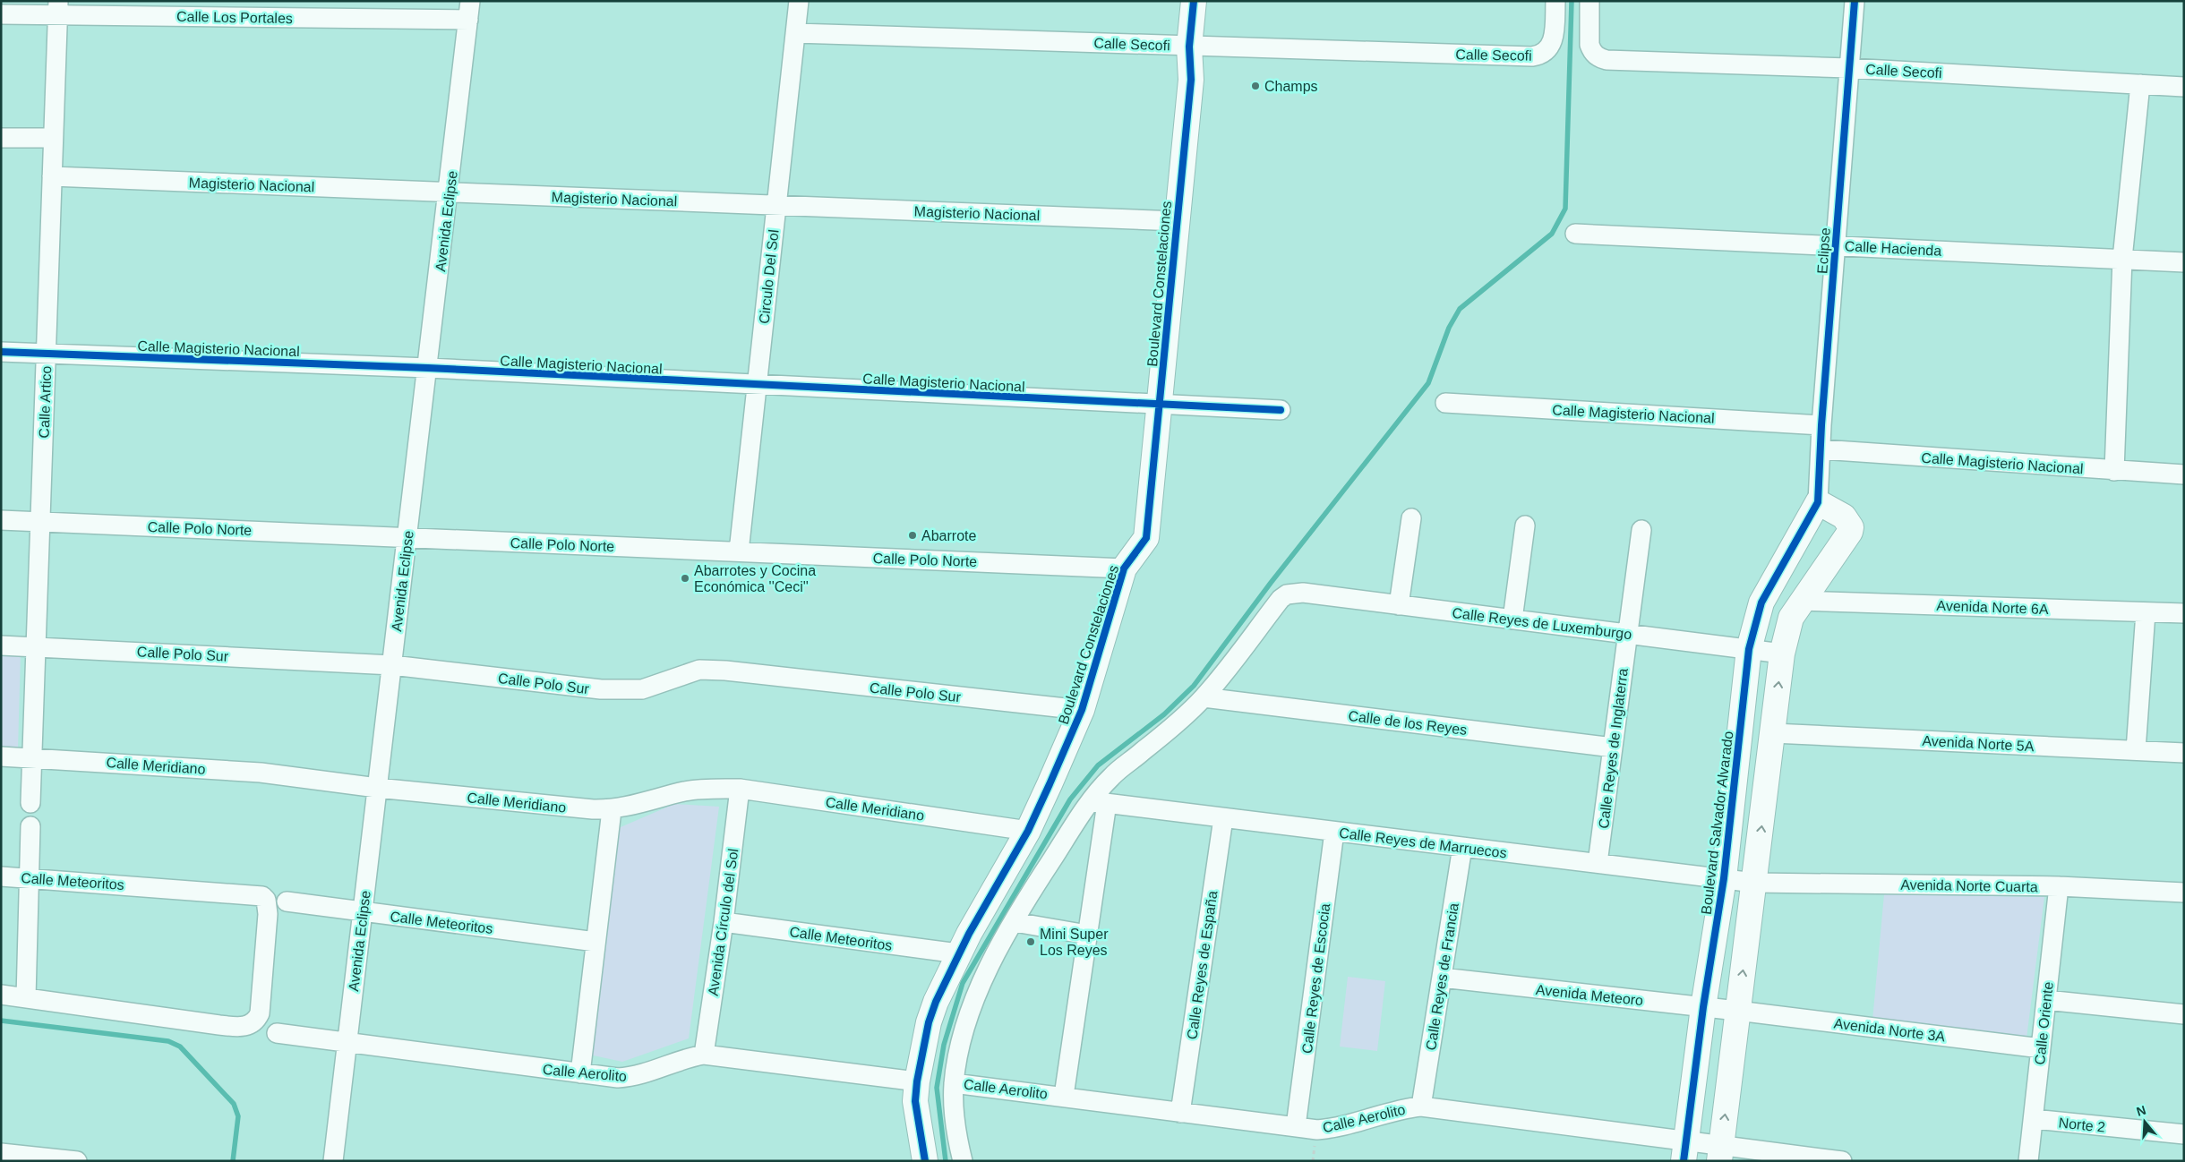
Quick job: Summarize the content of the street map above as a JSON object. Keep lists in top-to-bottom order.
{
  "streets": {
    "street": [
      "Calle Los Portales",
      "Calle Secofi",
      "Magisterio Nacional",
      "Avenida Eclipse",
      "Calle Hacienda",
      "Eclipse",
      "Circulo Del Sol",
      "Boulevard Constelaciones",
      "Calle Magisterio Nacional",
      "Calle Artico",
      "Calle Polo Norte",
      "Avenida Norte 6A",
      "Calle Reyes de Luxemburgo",
      "Calle Polo Sur",
      "Calle de los Reyes",
      "Avenida Norte 5A",
      "Calle Reyes de Inglaterra",
      "Calle Meridiano",
      "Boulevard Salvador Alvarado",
      "Calle Reyes de Marruecos",
      "Calle Meteoritos",
      "Avenida Norte Cuarta",
      "Avenida Círculo del Sol",
      "Calle Reyes de España",
      "Calle Reyes de Francia",
      "Calle Reyes de Escocia",
      "Avenida Meteoro",
      "Calle Oriente",
      "Avenida Norte 3A",
      "Calle Aerolito",
      "Norte 2"
    ]
  },
  "crossings": [
    ["Calle Los Portales", "Avenida Eclipse"],
    ["Calle Los Portales", "Calle Artico"],
    ["Calle Secofi", "Eclipse"],
    ["Calle Secofi", "Circulo Del Sol"],
    ["Calle Secofi", "Boulevard Constelaciones"],
    ["Magisterio Nacional", "Avenida Eclipse"],
    ["Magisterio Nacional", "Circulo Del Sol"],
    ["Magisterio Nacional", "Boulevard Constelaciones"],
    ["Magisterio Nacional", "Calle Artico"],
    ["Avenida Eclipse", "Calle Magisterio Nacional"],
    ["Avenida Eclipse", "Calle Polo Norte"],
    ["Avenida Eclipse", "Calle Polo Sur"],
    ["Avenida Eclipse", "Calle Meridiano"],
    ["Avenida Eclipse", "Calle Meteoritos"],
    ["Avenida Eclipse", "Calle Aerolito"],
    ["Calle Hacienda", "Eclipse"],
    ["Eclipse", "Calle Magisterio Nacional"],
    ["Eclipse", "Boulevard Salvador Alvarado"],
    ["Circulo Del Sol", "Calle Magisterio Nacional"],
    ["Circulo Del Sol", "Calle Polo Norte"],
    ["Boulevard Constelaciones", "Calle Magisterio Nacional"],
    ["Boulevard Constelaciones", "Calle Polo Norte"],
    ["Boulevard Constelaciones", "Calle Polo Sur"],
    ["Boulevard Constelaciones", "Calle Meridiano"],
    ["Boulevard Constelaciones", "Calle Meteoritos"],
    ["Boulevard Constelaciones", "Calle Aerolito"],
    ["Calle Magisterio Nacional", "Calle Artico"],
    ["Calle Artico", "Calle Polo Norte"],
    ["Calle Artico", "Calle Polo Sur"],
    ["Calle Artico", "Calle Meridiano"],
    ["Calle Reyes de Luxemburgo", "Calle de los Reyes"],
    ["Calle Reyes de Luxemburgo", "Calle Reyes de Inglaterra"],
    ["Calle Reyes de Luxemburgo", "Boulevard Salvador Alvarado"],
    ["Calle de los Reyes", "Calle Reyes de Inglaterra"],
    ["Calle Reyes de Inglaterra", "Calle Reyes de Marruecos"],
    ["Calle Meridiano", "Avenida Círculo del Sol"],
    ["Boulevard Salvador Alvarado", "Calle Reyes de Marruecos"],
    ["Boulevard Salvador Alvarado", "Avenida Meteoro"],
    ["Boulevard Salvador Alvarado", "Calle Aerolito"],
    ["Calle Reyes de Marruecos", "Avenida Norte Cuarta"],
    ["Calle Reyes de Marruecos", "Calle Reyes de España"],
    ["Calle Reyes de Marruecos", "Calle Reyes de Francia"],
    ["Calle Reyes de Marruecos", "Calle Reyes de Escocia"],
    ["Calle Meteoritos", "Avenida Círculo del Sol"],
    ["Avenida Norte Cuarta", "Calle Oriente"],
    ["Avenida Círculo del Sol", "Calle Aerolito"],
    ["Calle Reyes de España", "Calle Aerolito"],
    ["Calle Reyes de Francia", "Avenida Meteoro"],
    ["Calle Reyes de Francia", "Calle Aerolito"],
    ["Calle Reyes de Escocia", "Calle Aerolito"],
    ["Avenida Meteoro", "Avenida Norte 3A"],
    ["Calle Oriente", "Avenida Norte 3A"],
    ["Calle Oriente", "Norte 2"]
  ],
  "places": [
    "Champs",
    "Abarrote",
    "Abarrotes y Cocina Económica ''Ceci''",
    "Mini Super Los Reyes"
  ],
  "north": "top"
}
